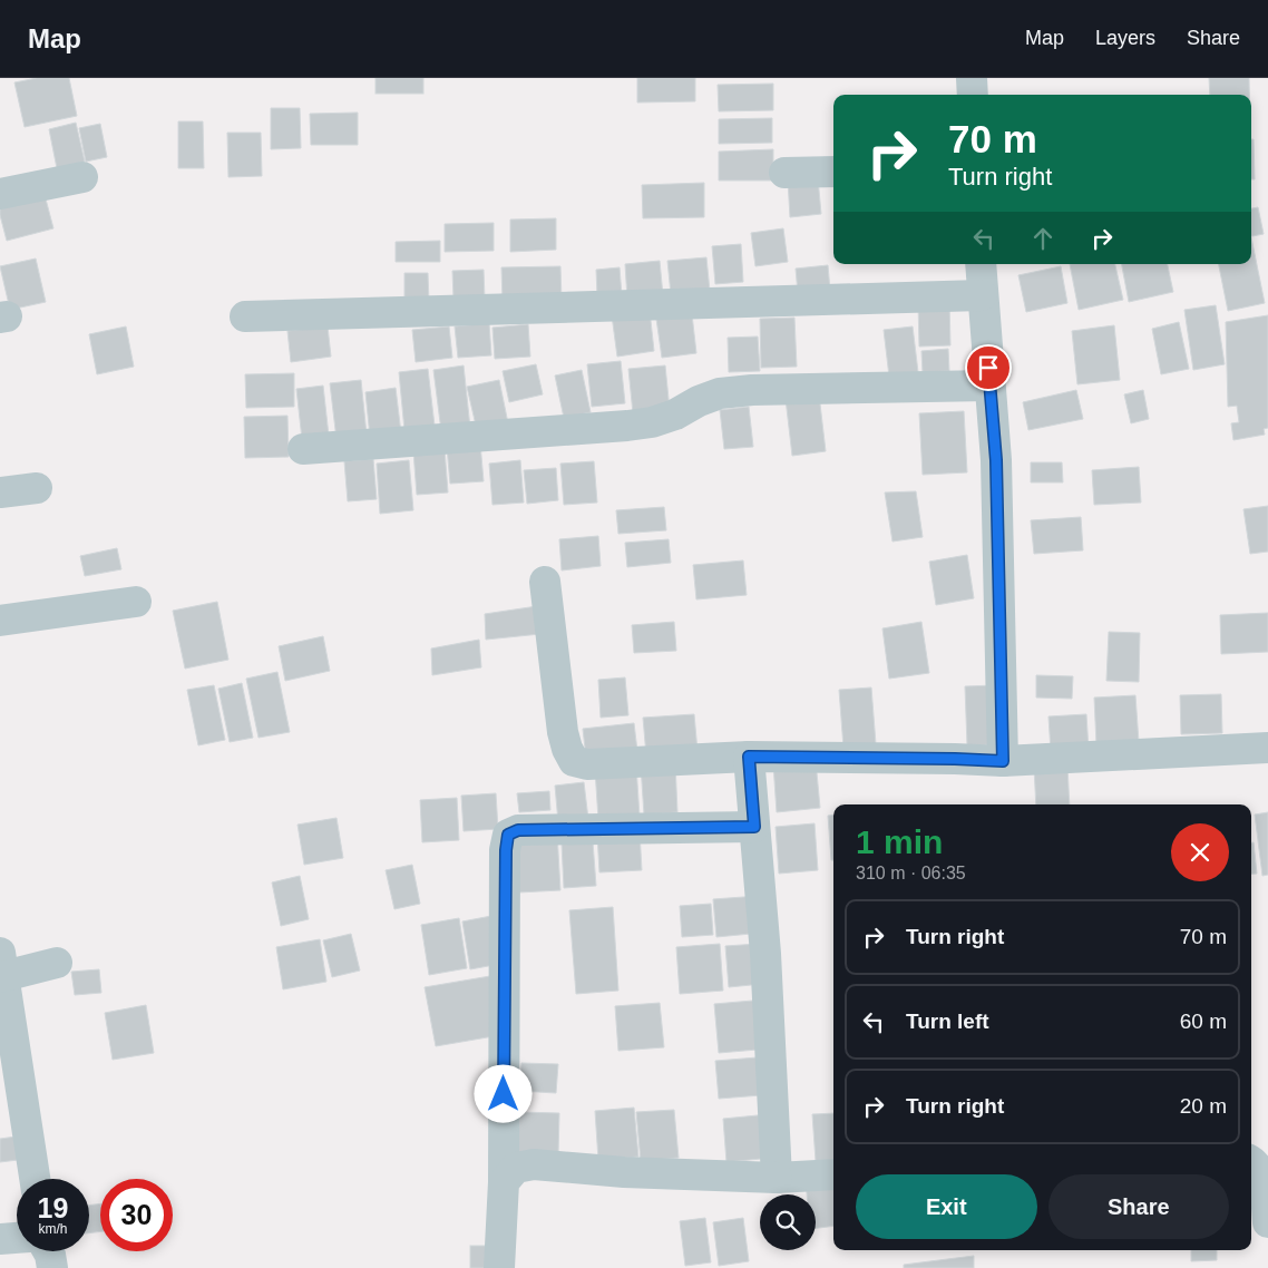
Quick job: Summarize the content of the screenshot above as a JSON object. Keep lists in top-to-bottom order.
{
  "page": {
    "header": "Map",
    "nav": ["Map", "Layers", "Share"],
    "turn": ["70 m", "Turn right"],
    "heading": ["1 min", "310 m · 06:35"],
    "list": [
      {
        "name": "Turn right",
        "value": "70 m"
      },
      {
        "name": "Turn left",
        "value": "60 m"
      },
      {
        "name": "Turn right",
        "value": "20 m"
      }
    ],
    "buttons": ["Exit", "Share"],
    "speed": "19 km/h",
    "limit": "30"
  }
}
